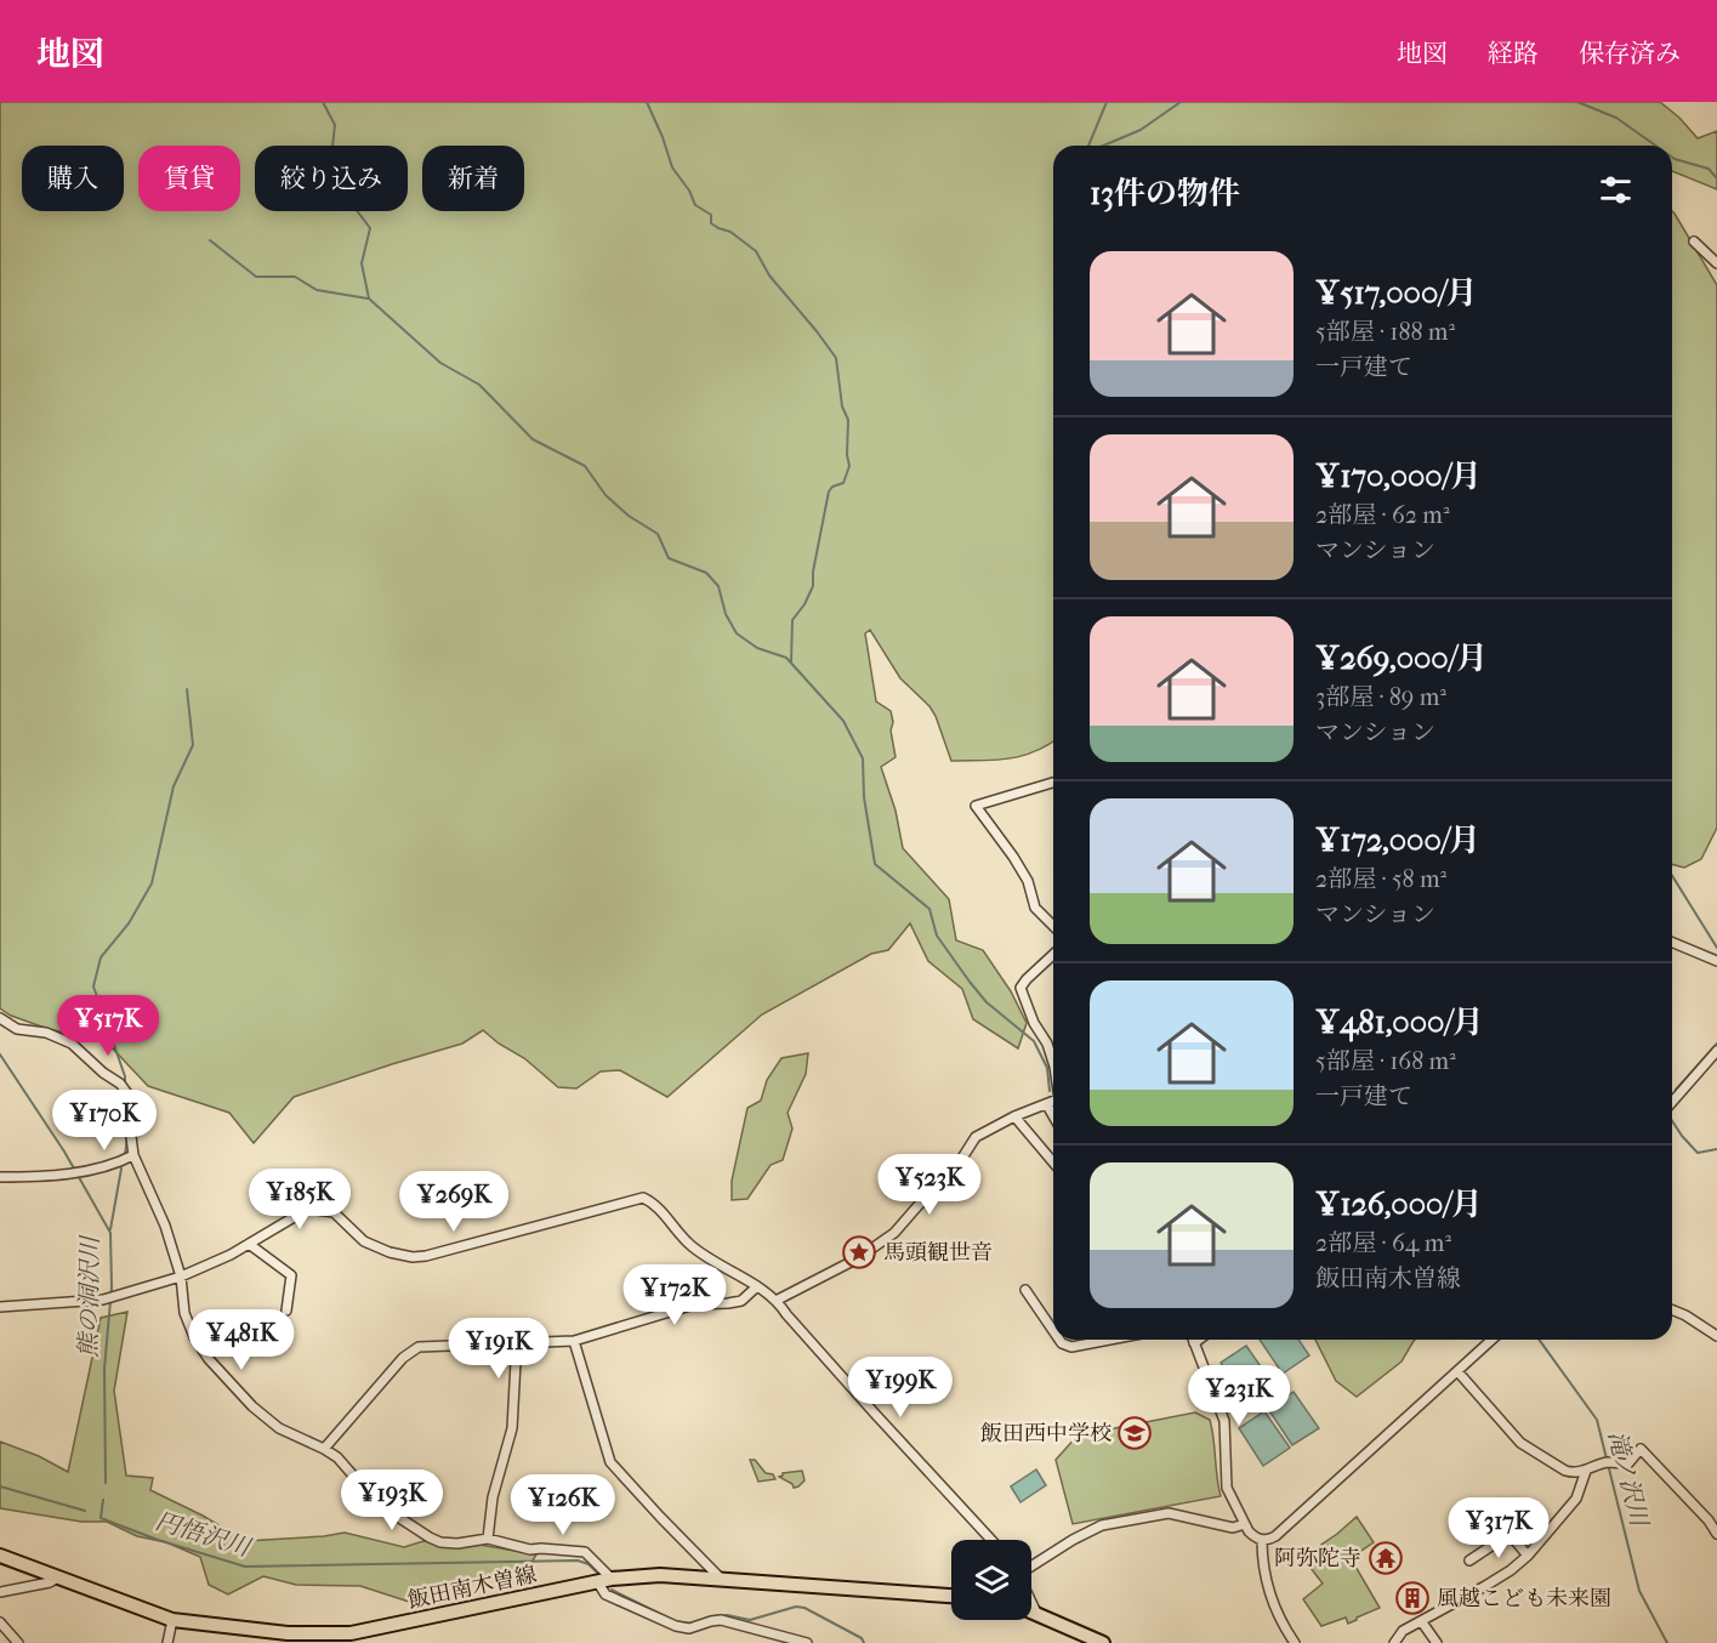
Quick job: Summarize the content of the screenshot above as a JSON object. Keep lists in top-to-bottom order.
{
  "streets": {
    "main road": ["飯田南木曽線"]
  },
  "water": ["熊の洞沢川", "滝ノ沢川", "円悟沢川"],
  "places": {
    "place": ["馬頭観世音"],
    "school or university": ["飯田西中学校"],
    "temple": ["阿弥陀寺"],
    "building": ["風越こども未来園"]
  },
  "page": {
    "header": "地図",
    "nav": ["地図", "経路", "保存済み"],
    "chip": [
      "購入",
      "賃貸",
      "絞り込み",
      "新着"
    ],
    "heading": "13件の物件",
    "list": [
      {
        "name": "¥517,000/月",
        "note": "5部屋 · 188 m² · 一戸建て"
      },
      {
        "name": "¥170,000/月",
        "note": "2部屋 · 62 m² · マンション"
      },
      {
        "name": "¥269,000/月",
        "note": "3部屋 · 89 m² · マンション"
      },
      {
        "name": "¥172,000/月",
        "note": "2部屋 · 58 m² · マンション"
      },
      {
        "name": "¥481,000/月",
        "note": "5部屋 · 168 m² · 一戸建て"
      },
      {
        "name": "¥126,000/月",
        "note": "2部屋 · 64 m² · 飯田南木曽線"
      }
    ],
    "price": [
      "¥517K",
      "¥170K",
      "¥523K",
      "¥185K",
      "¥269K",
      "¥172K",
      "¥481K",
      "¥191K",
      "¥199K",
      "¥231K",
      "¥193K",
      "¥126K",
      "¥317K"
    ]
  }
}
